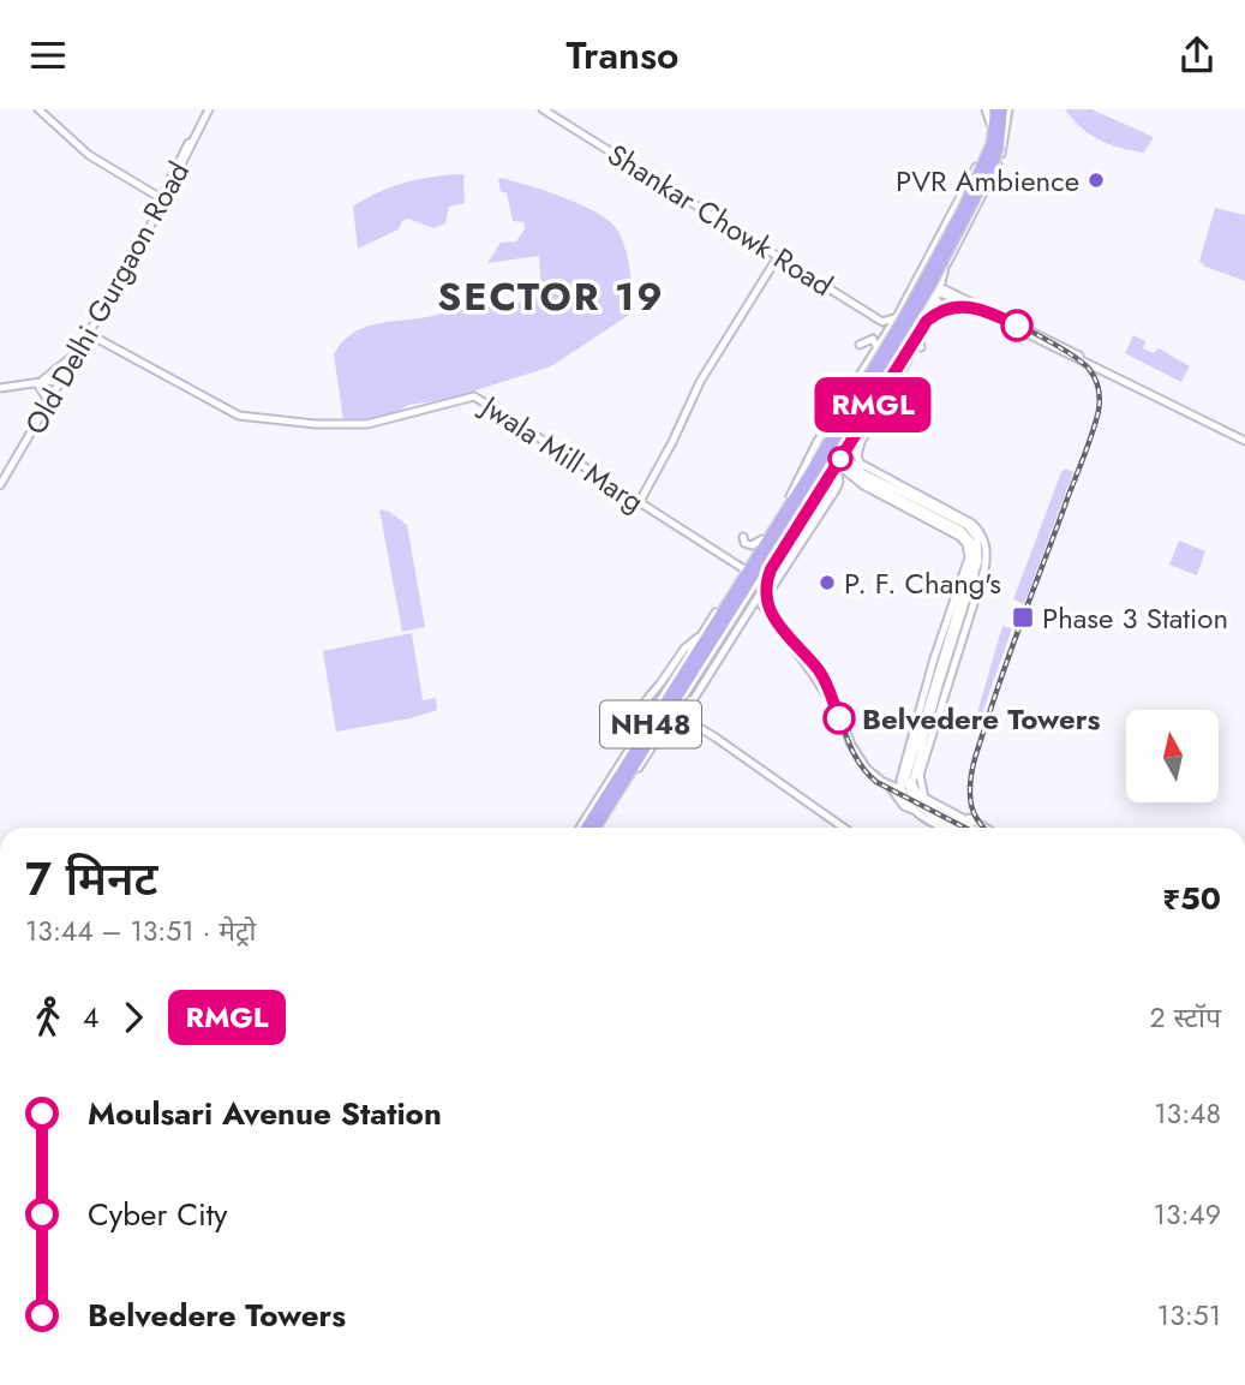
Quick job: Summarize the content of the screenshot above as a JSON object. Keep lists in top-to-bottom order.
{
  "streets": {
    "highway": ["NH48"],
    "main road": ["Shankar Chowk Road", "Old Delhi Gurgaon Road", "Jwala Mill Marg"]
  },
  "crossings": [
    ["Old Delhi Gurgaon Road", "Jwala Mill Marg"]
  ],
  "districts": ["SECTOR 19"],
  "places": {
    "other": ["PVR Ambience", "P. F. Chang's", "Belvedere Towers"],
    "transit": ["Phase 3 Station"]
  },
  "lines": ["metro line RMGL"],
  "north": "top",
  "page": {
    "header": "Transo",
    "on_map": "RMGL",
    "heading": ["7 मिनट", "13:44 – 13:51 · मेट्रो", "₹50"],
    "legs": ["4", "RMGL", "2 स्टॉप"],
    "list": [
      {
        "name": "Moulsari Avenue Station",
        "value": "13:48"
      },
      {
        "name": "Cyber City",
        "value": "13:49"
      },
      {
        "name": "Belvedere Towers",
        "value": "13:51"
      }
    ]
  }
}
